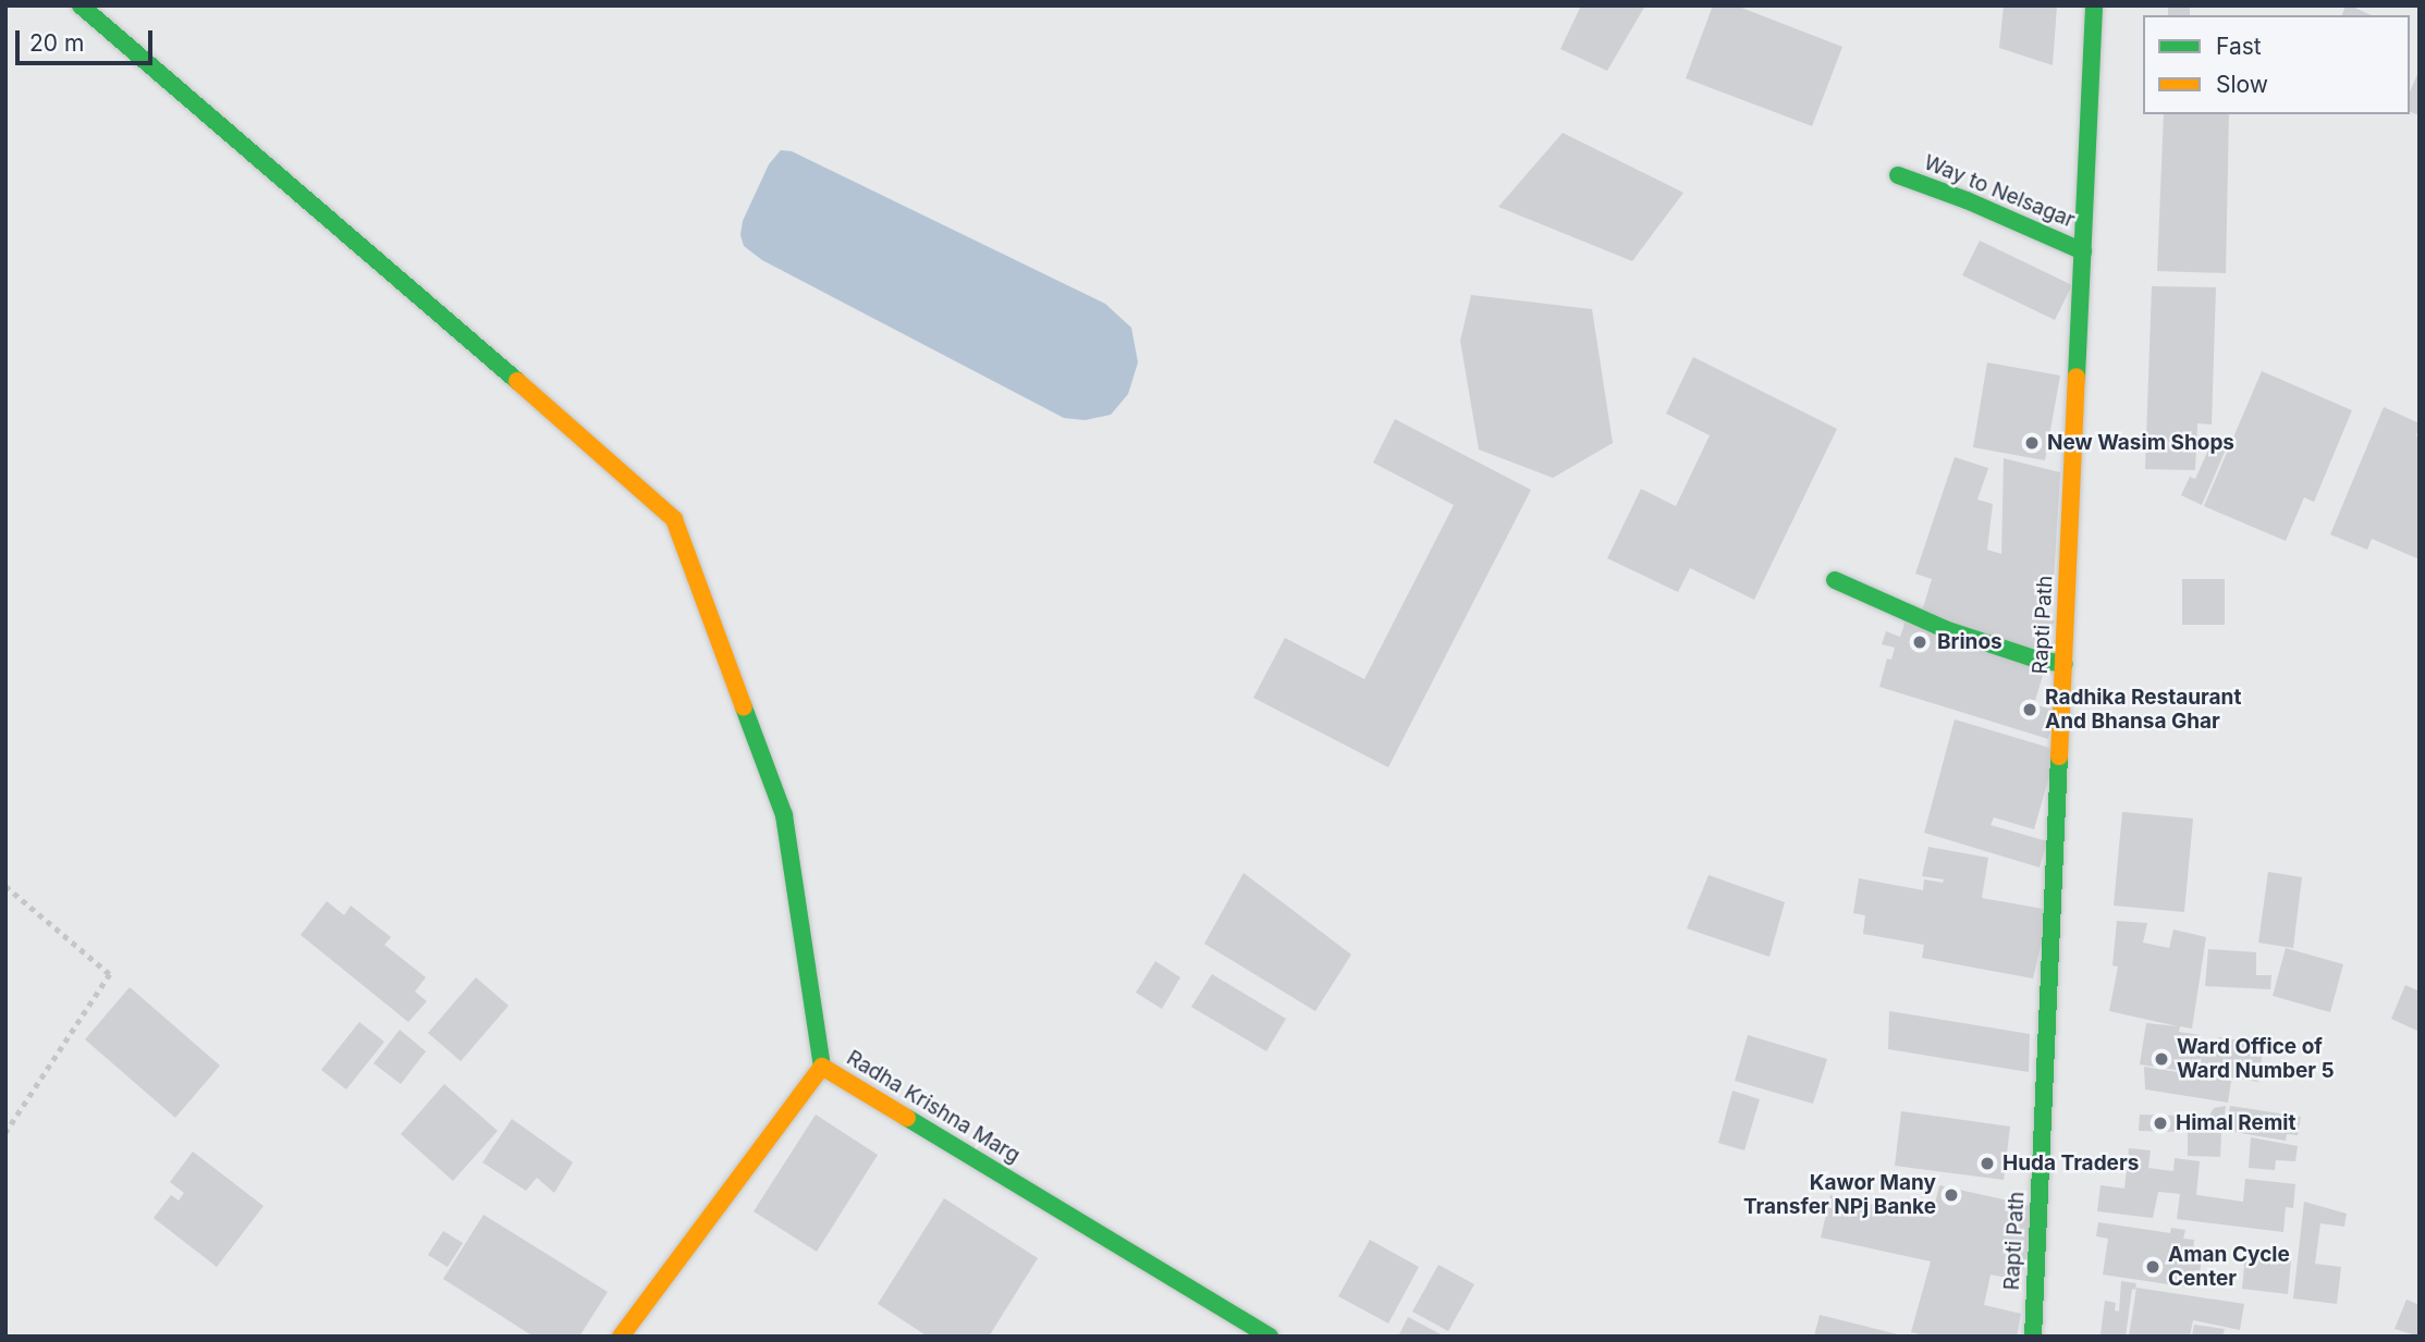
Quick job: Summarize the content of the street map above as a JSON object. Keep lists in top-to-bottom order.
{
  "streets": {
    "street": ["Way to Nelsagar", "Rapti Path", "Radha Krishna Marg"]
  },
  "crossings": [
    ["Way to Nelsagar", "Rapti Path"]
  ],
  "places": [
    "New Wasim Shops",
    "Brinos",
    "Radhika Restaurant And Bhansa Ghar",
    "Ward Office of Ward Number 5",
    "Himal Remit",
    "Huda Traders",
    "Kawor Many Transfer NPj Banke",
    "Aman Cycle Center"
  ],
  "legend": ["Fast", "Slow"],
  "scale_bar": "20 m"
}
